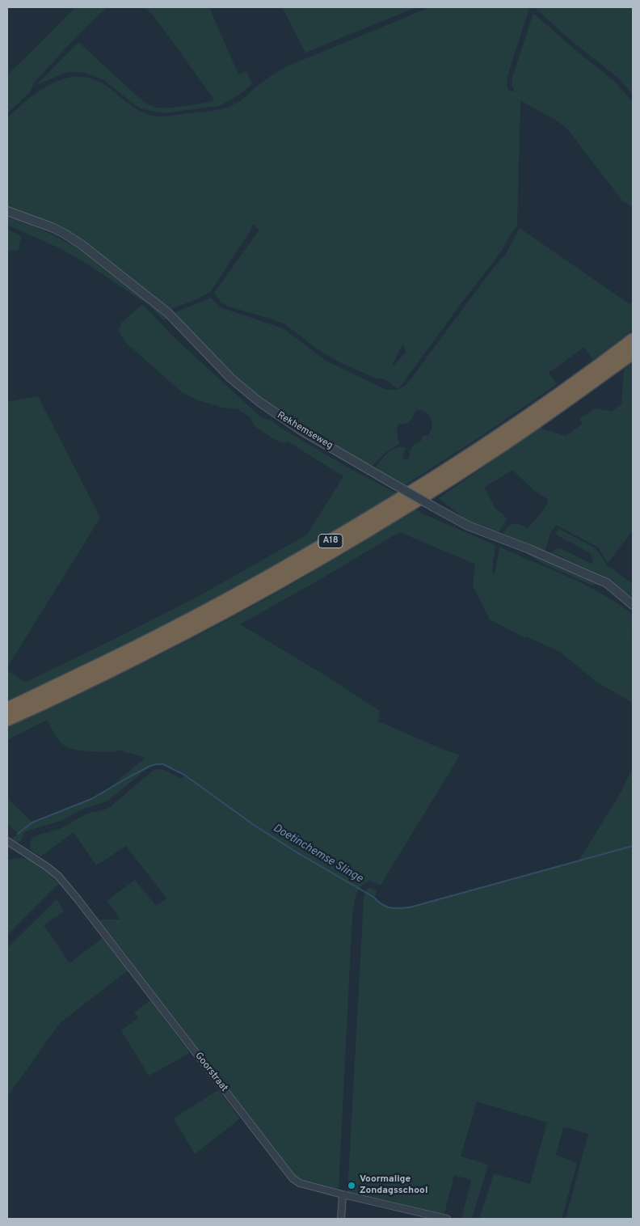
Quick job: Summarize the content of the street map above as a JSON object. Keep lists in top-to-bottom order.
{
  "streets": {
    "highway": ["A18"],
    "street": ["Rekhemseweg", "Goorstraat"]
  },
  "water": ["Doetinchemse Slinge"],
  "places": ["Voormalige Zondagsschool"]
}
